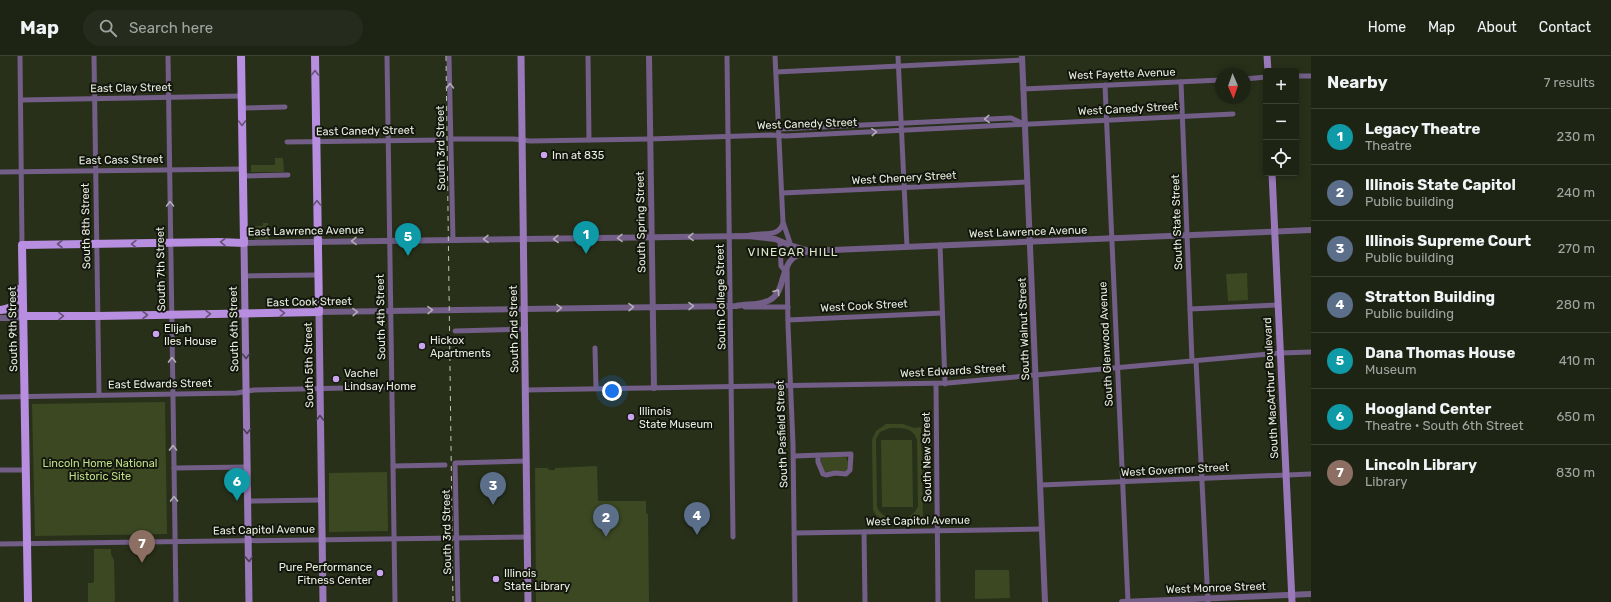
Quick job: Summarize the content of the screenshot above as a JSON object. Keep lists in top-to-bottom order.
{
  "streets": {
    "main road": [
      "East Lawrence Avenue",
      "East Cook Street",
      "South 9th Street",
      "South 6th Street",
      "South 2nd Street",
      "South 5th Street",
      "South MacArthur Boulevard"
    ],
    "street": [
      "West Fayette Avenue",
      "East Clay Street",
      "West Canedy Street",
      "East Canedy Street",
      "South 3rd Street",
      "East Cass Street",
      "West Chenery Street",
      "South Spring Street",
      "South State Street",
      "South 8th Street",
      "West Lawrence Avenue",
      "South 7th Street",
      "South College Street",
      "West Cook Street",
      "South 4th Street",
      "South Walnut Street",
      "South Glenwood Avenue",
      "West Edwards Street",
      "East Edwards Street",
      "South Pasfield Street",
      "South New Street",
      "West Governor Street",
      "West Capitol Avenue",
      "East Capitol Avenue",
      "West Monroe Street"
    ]
  },
  "crossings": [
    ["West Fayette Avenue", "South State Street"],
    ["West Fayette Avenue", "South Walnut Street"],
    ["West Fayette Avenue", "South Glenwood Avenue"],
    ["East Clay Street", "South 8th Street"],
    ["East Clay Street", "South 7th Street"],
    ["East Clay Street", "South 9th Street"],
    ["East Clay Street", "South 6th Street"],
    ["West Canedy Street", "South Spring Street"],
    ["West Canedy Street", "South State Street"],
    ["West Canedy Street", "South College Street"],
    ["West Canedy Street", "South Walnut Street"],
    ["West Canedy Street", "South Glenwood Avenue"],
    ["East Canedy Street", "South 4th Street"],
    ["East Canedy Street", "South 5th Street"],
    ["South 3rd Street", "East Lawrence Avenue"],
    ["South 3rd Street", "South 2nd Street"],
    ["South 3rd Street", "East Capitol Avenue"],
    ["East Cass Street", "South 8th Street"],
    ["East Cass Street", "South 7th Street"],
    ["East Cass Street", "South 9th Street"],
    ["East Cass Street", "South 6th Street"],
    ["West Chenery Street", "South Walnut Street"],
    ["South Spring Street", "West Lawrence Avenue"],
    ["South Spring Street", "East Cook Street"],
    ["South Spring Street", "West Edwards Street"],
    ["South State Street", "West Lawrence Avenue"],
    ["South State Street", "West Edwards Street"],
    ["South State Street", "West Governor Street"],
    ["South State Street", "West Monroe Street"],
    ["South 8th Street", "East Lawrence Avenue"],
    ["South 8th Street", "East Cook Street"],
    ["South 8th Street", "East Edwards Street"],
    ["East Lawrence Avenue", "West Lawrence Avenue"],
    ["East Lawrence Avenue", "South 7th Street"],
    ["East Lawrence Avenue", "South 4th Street"],
    ["East Lawrence Avenue", "South 9th Street"],
    ["East Lawrence Avenue", "South 6th Street"],
    ["East Lawrence Avenue", "South 2nd Street"],
    ["East Lawrence Avenue", "South 5th Street"],
    ["West Lawrence Avenue", "South College Street"],
    ["West Lawrence Avenue", "South Walnut Street"],
    ["West Lawrence Avenue", "South Glenwood Avenue"],
    ["West Lawrence Avenue", "South MacArthur Boulevard"],
    ["West Lawrence Avenue", "South Pasfield Street"],
    ["South 7th Street", "East Cook Street"],
    ["South 7th Street", "East Edwards Street"],
    ["South 7th Street", "East Capitol Avenue"],
    ["South College Street", "West Edwards Street"],
    ["East Cook Street", "South 4th Street"],
    ["East Cook Street", "South 9th Street"],
    ["East Cook Street", "South 6th Street"],
    ["East Cook Street", "South 2nd Street"],
    ["East Cook Street", "South 5th Street"],
    ["West Cook Street", "South Pasfield Street"],
    ["South 4th Street", "East Edwards Street"],
    ["South 4th Street", "East Capitol Avenue"],
    ["South 9th Street", "East Edwards Street"],
    ["South 9th Street", "East Capitol Avenue"],
    ["South 6th Street", "East Edwards Street"],
    ["South 6th Street", "East Capitol Avenue"],
    ["South 2nd Street", "East Capitol Avenue"],
    ["South Walnut Street", "West Edwards Street"],
    ["South Walnut Street", "West Governor Street"],
    ["South Walnut Street", "West Capitol Avenue"],
    ["South Glenwood Avenue", "West Edwards Street"],
    ["South Glenwood Avenue", "West Governor Street"],
    ["South Glenwood Avenue", "West Monroe Street"],
    ["South 5th Street", "East Edwards Street"],
    ["South 5th Street", "East Capitol Avenue"],
    ["West Edwards Street", "South MacArthur Boulevard"],
    ["West Edwards Street", "South Pasfield Street"],
    ["West Edwards Street", "South New Street"],
    ["South MacArthur Boulevard", "West Governor Street"],
    ["South MacArthur Boulevard", "West Monroe Street"],
    ["South Pasfield Street", "West Capitol Avenue"],
    ["South New Street", "West Capitol Avenue"]
  ],
  "one_way": [
    "East Lawrence Avenue",
    "South 7th Street",
    "East Cook Street",
    "South 6th Street",
    "South 5th Street"
  ],
  "districts": ["VINEGAR HILL"],
  "parks": ["Lincoln Home National Historic Site"],
  "places": [
    "Inn at 835",
    "Elijah Iles House",
    "Hickox Apartments",
    "Vachel Lindsay Home",
    "Illinois State Museum",
    "Pure Performance Fitness Center",
    "Illinois State Library"
  ],
  "north": "bottom",
  "page": {
    "header": "Map",
    "search": "Search here",
    "nav": [
      "Home",
      "Map",
      "About",
      "Contact"
    ],
    "heading": ["Nearby", "7 results"],
    "map_buttons": ["+", "−"],
    "list": [
      {
        "mark": "1",
        "name": "Legacy Theatre",
        "note": "Theatre",
        "value": "230 m"
      },
      {
        "mark": "2",
        "name": "Illinois State Capitol",
        "note": "Public building",
        "value": "240 m"
      },
      {
        "mark": "3",
        "name": "Illinois Supreme Court",
        "note": "Public building",
        "value": "270 m"
      },
      {
        "mark": "4",
        "name": "Stratton Building",
        "note": "Public building",
        "value": "280 m"
      },
      {
        "mark": "5",
        "name": "Dana Thomas House",
        "note": "Museum",
        "value": "410 m"
      },
      {
        "mark": "6",
        "name": "Hoogland Center",
        "note": "Theatre · South 6th Street",
        "value": "650 m"
      },
      {
        "mark": "7",
        "name": "Lincoln Library",
        "note": "Library",
        "value": "830 m"
      }
    ],
    "pins": [
      "1",
      "5",
      "6",
      "3",
      "4",
      "2",
      "7"
    ]
  }
}
